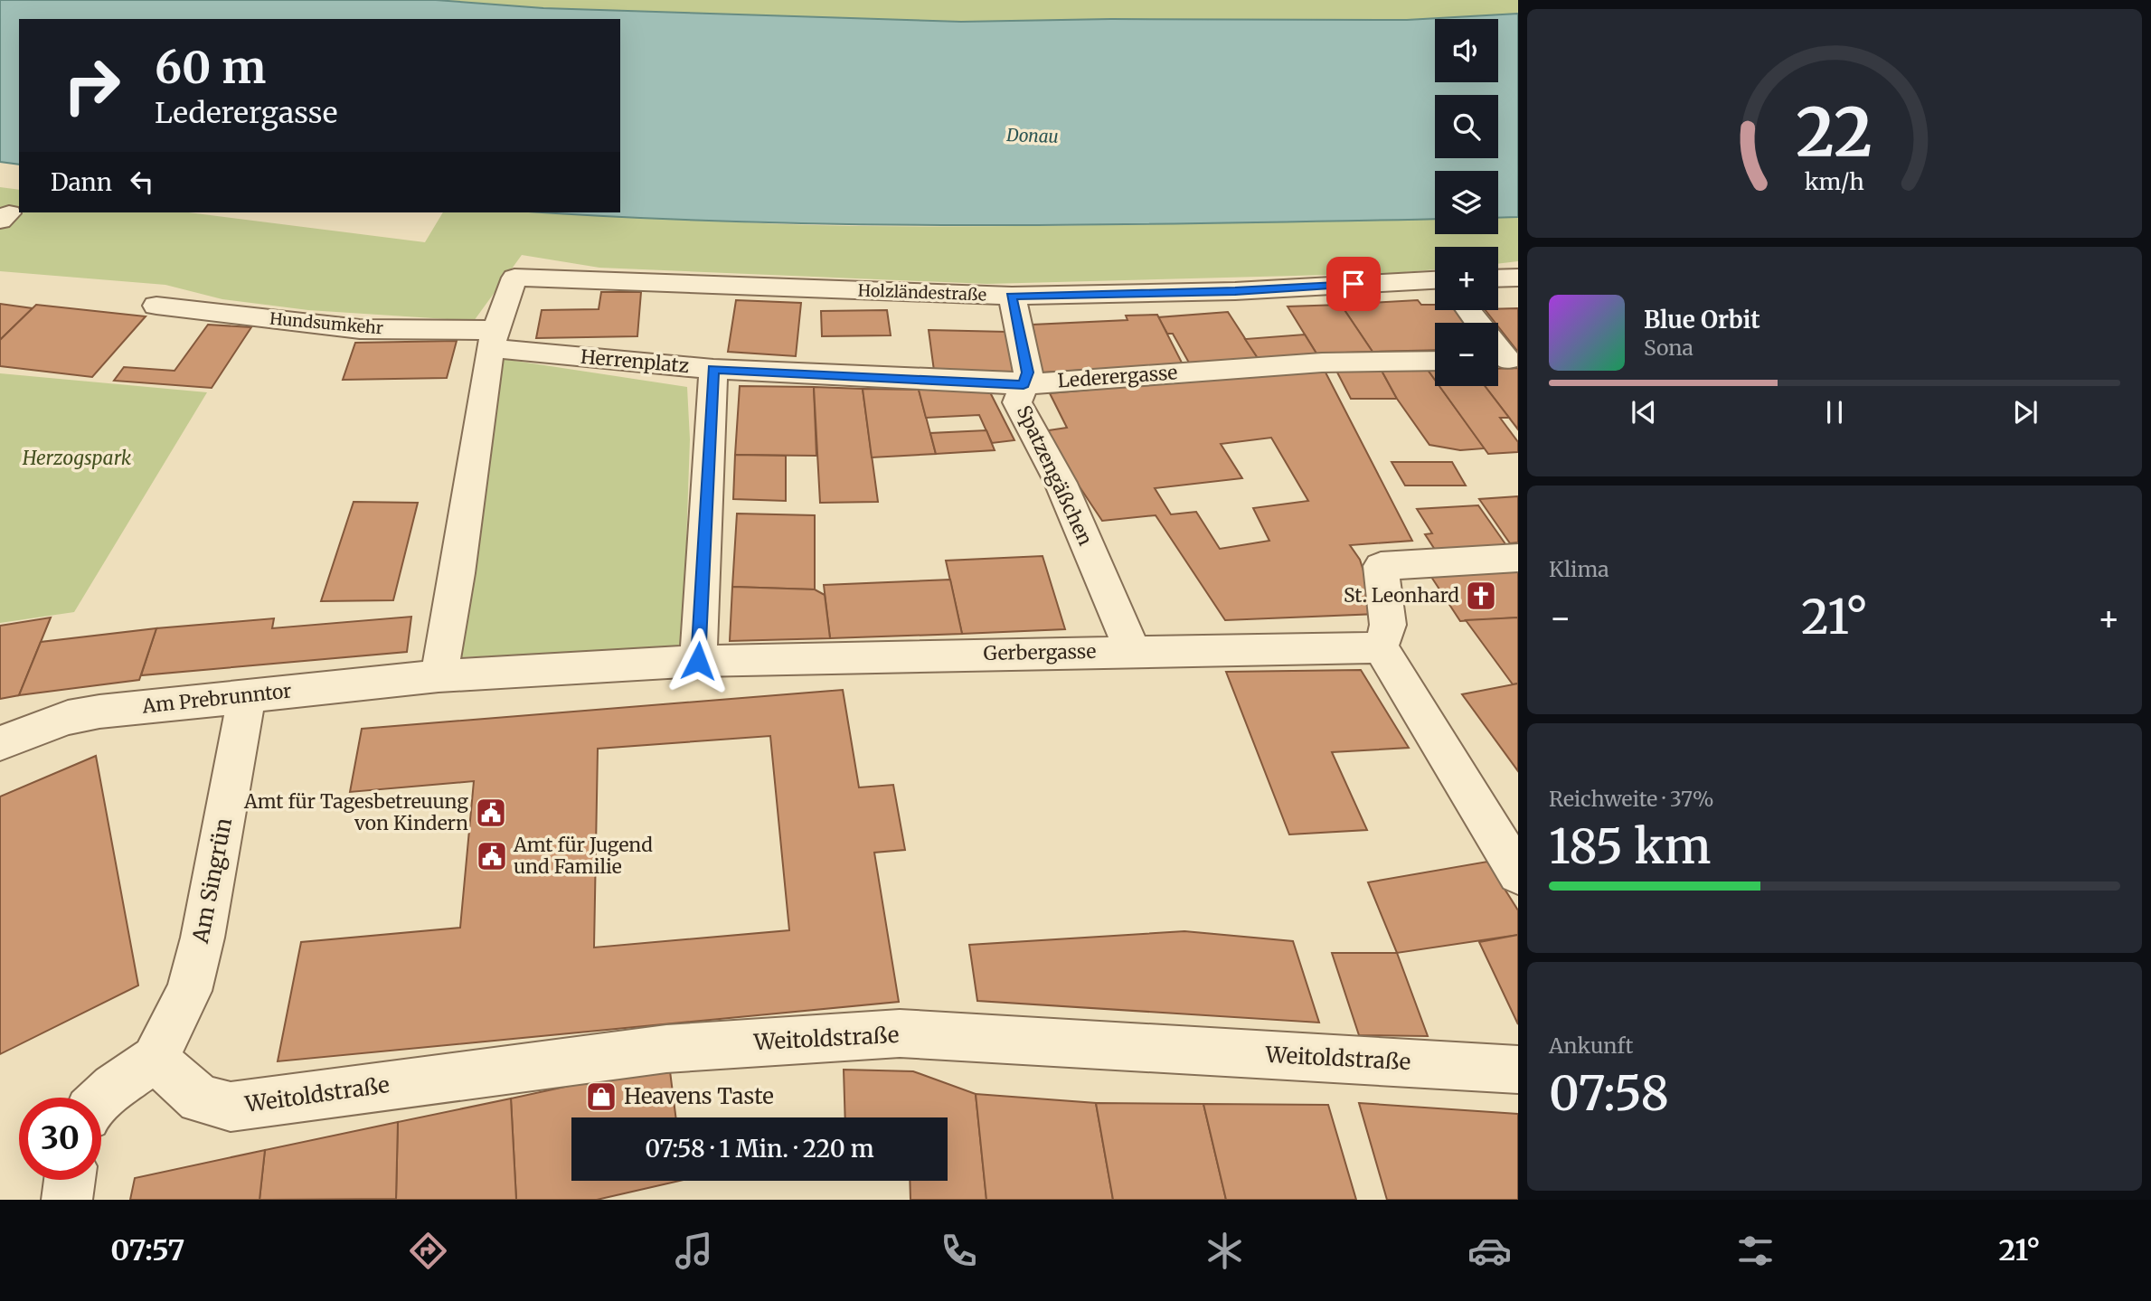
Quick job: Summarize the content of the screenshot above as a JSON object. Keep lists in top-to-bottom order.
{
  "streets": {
    "street": [
      "Holzländestraße",
      "Hundsumkehr",
      "Herrenplatz",
      "Lederergasse",
      "Spatzengäßchen",
      "Gerbergasse",
      "Am Prebrunntor",
      "Am Singrün",
      "Weitoldstraße"
    ]
  },
  "crossings": [
    ["Holzländestraße", "Hundsumkehr"],
    ["Holzländestraße", "Herrenplatz"],
    ["Holzländestraße", "Spatzengäßchen"],
    ["Hundsumkehr", "Herrenplatz"],
    ["Herrenplatz", "Lederergasse"],
    ["Herrenplatz", "Gerbergasse"],
    ["Lederergasse", "Spatzengäßchen"],
    ["Spatzengäßchen", "Gerbergasse"],
    ["Am Prebrunntor", "Am Singrün"],
    ["Am Singrün", "Weitoldstraße"]
  ],
  "water": ["Donau"],
  "parks": ["Herzogspark"],
  "places": {
    "church": ["St. Leonhard"],
    "public building": ["Amt für Tagesbetreuung von Kindern", "Amt für Jugend und Familie"],
    "shop": ["Heavens Taste"]
  },
  "page": {
    "map_buttons": ["+", "−"],
    "turn": ["60 m", "Lederergasse"],
    "then": "Dann",
    "song": ["Blue Orbit", "Sona"],
    "tile": [
      "Klima",
      ["Reichweite · 37%", "185 km"],
      ["Ankunft", "07:58"]
    ],
    "heat": ["−", "21°", "+"],
    "limit": "30",
    "trip": "07:58 · 1 Min. · 220 m",
    "tabs": ["07:57", "21°"],
    "gauge": ["22", "km/h"]
  }
}
